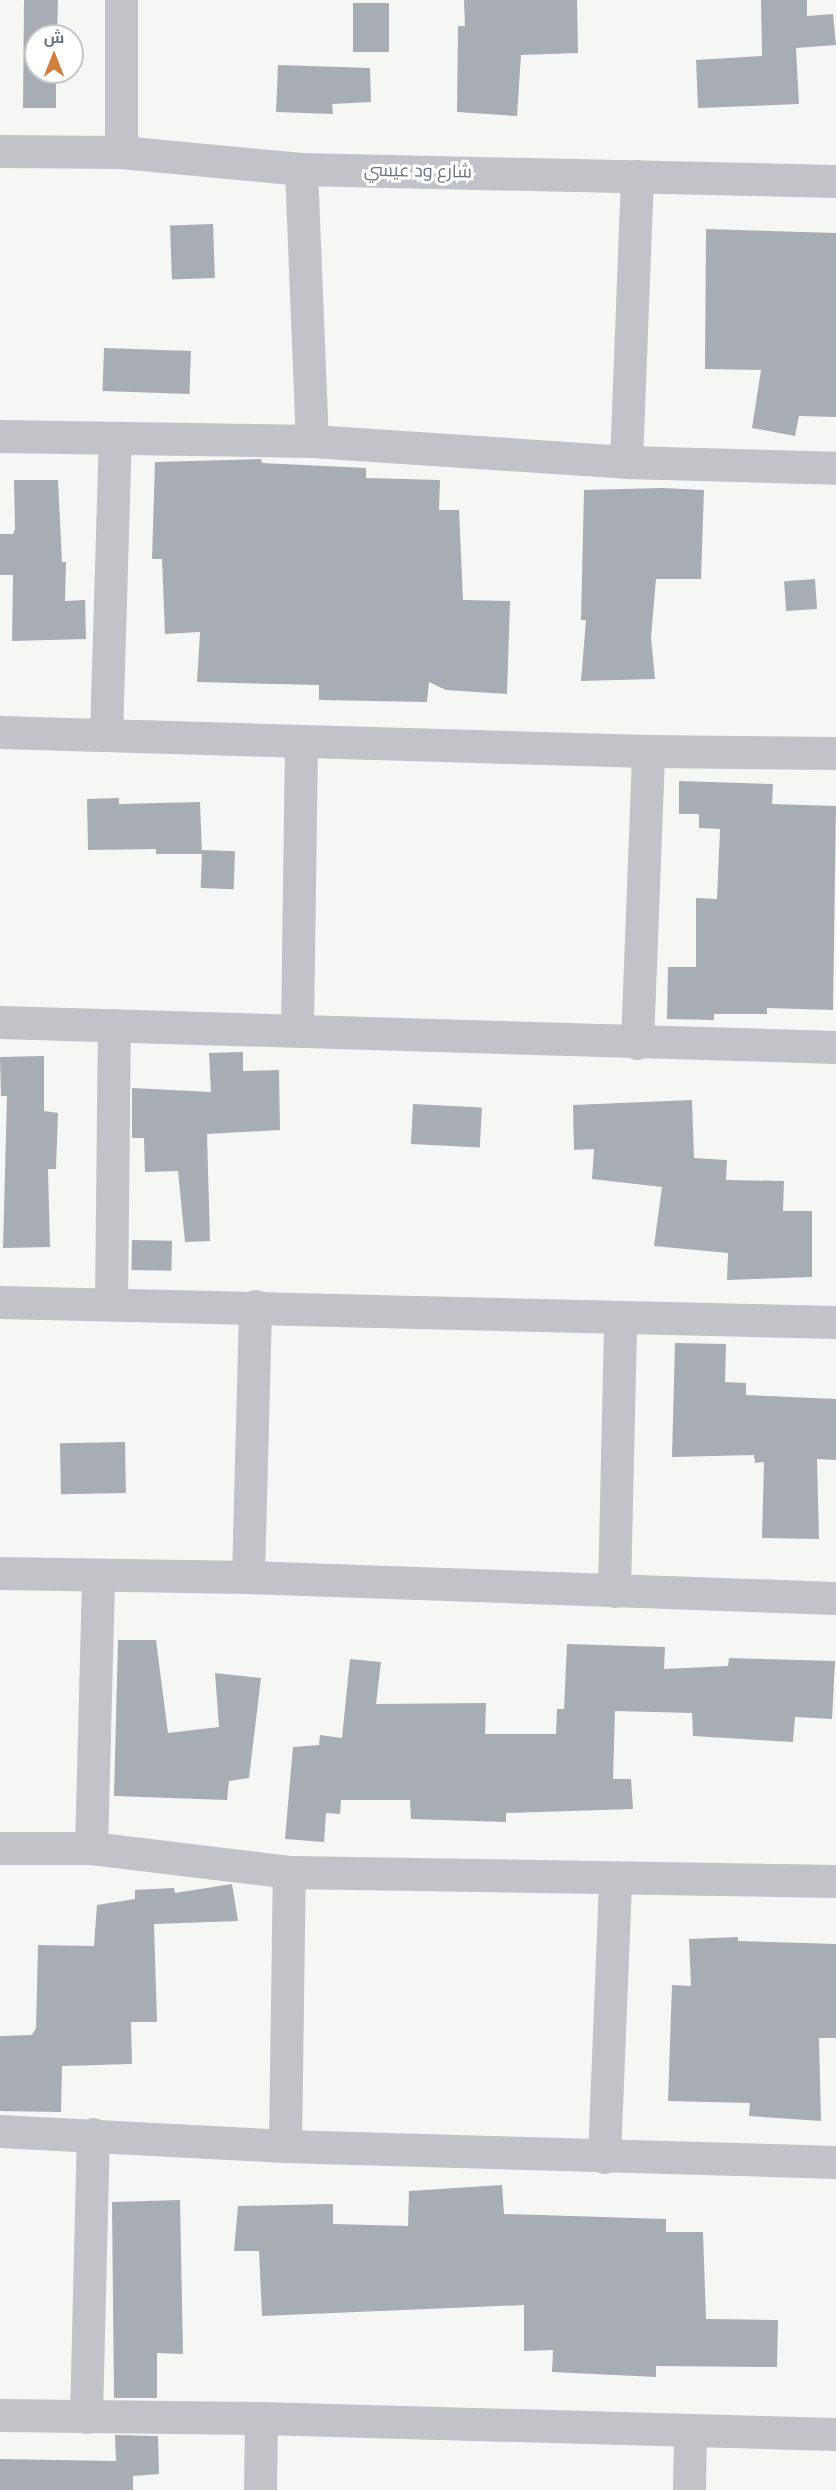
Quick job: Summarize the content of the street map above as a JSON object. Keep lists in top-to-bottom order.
{
  "streets": {
    "street": ["شارع ود عيسي"]
  },
  "north": "top"
}
